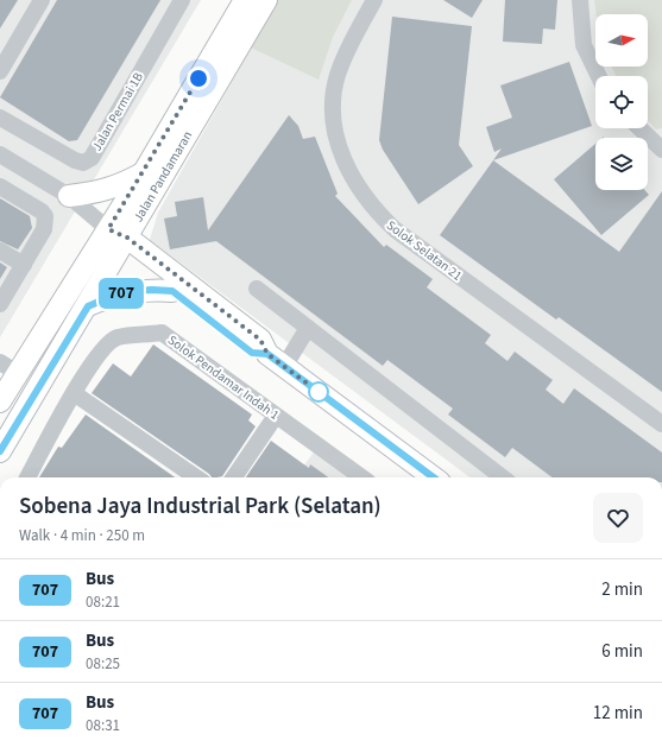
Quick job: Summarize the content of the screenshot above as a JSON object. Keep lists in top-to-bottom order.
{
  "streets": {
    "main road": ["Jalan Pandamaran"],
    "street": ["Jalan Permai 1B", "Solok Selatan 21", "Solok Pendamar Indah 1"]
  },
  "lines": ["bus line 707"],
  "north": "right",
  "page": {
    "on_map": "707",
    "heading": ["Sobena Jaya Industrial Park (Selatan)", "Walk · 4 min · 250 m"],
    "list": [
      {
        "mark": "707",
        "name": "Bus",
        "note": "08:21",
        "value": "2 min"
      },
      {
        "mark": "707",
        "name": "Bus",
        "note": "08:25",
        "value": "6 min"
      },
      {
        "mark": "707",
        "name": "Bus",
        "note": "08:31",
        "value": "12 min"
      }
    ]
  }
}
